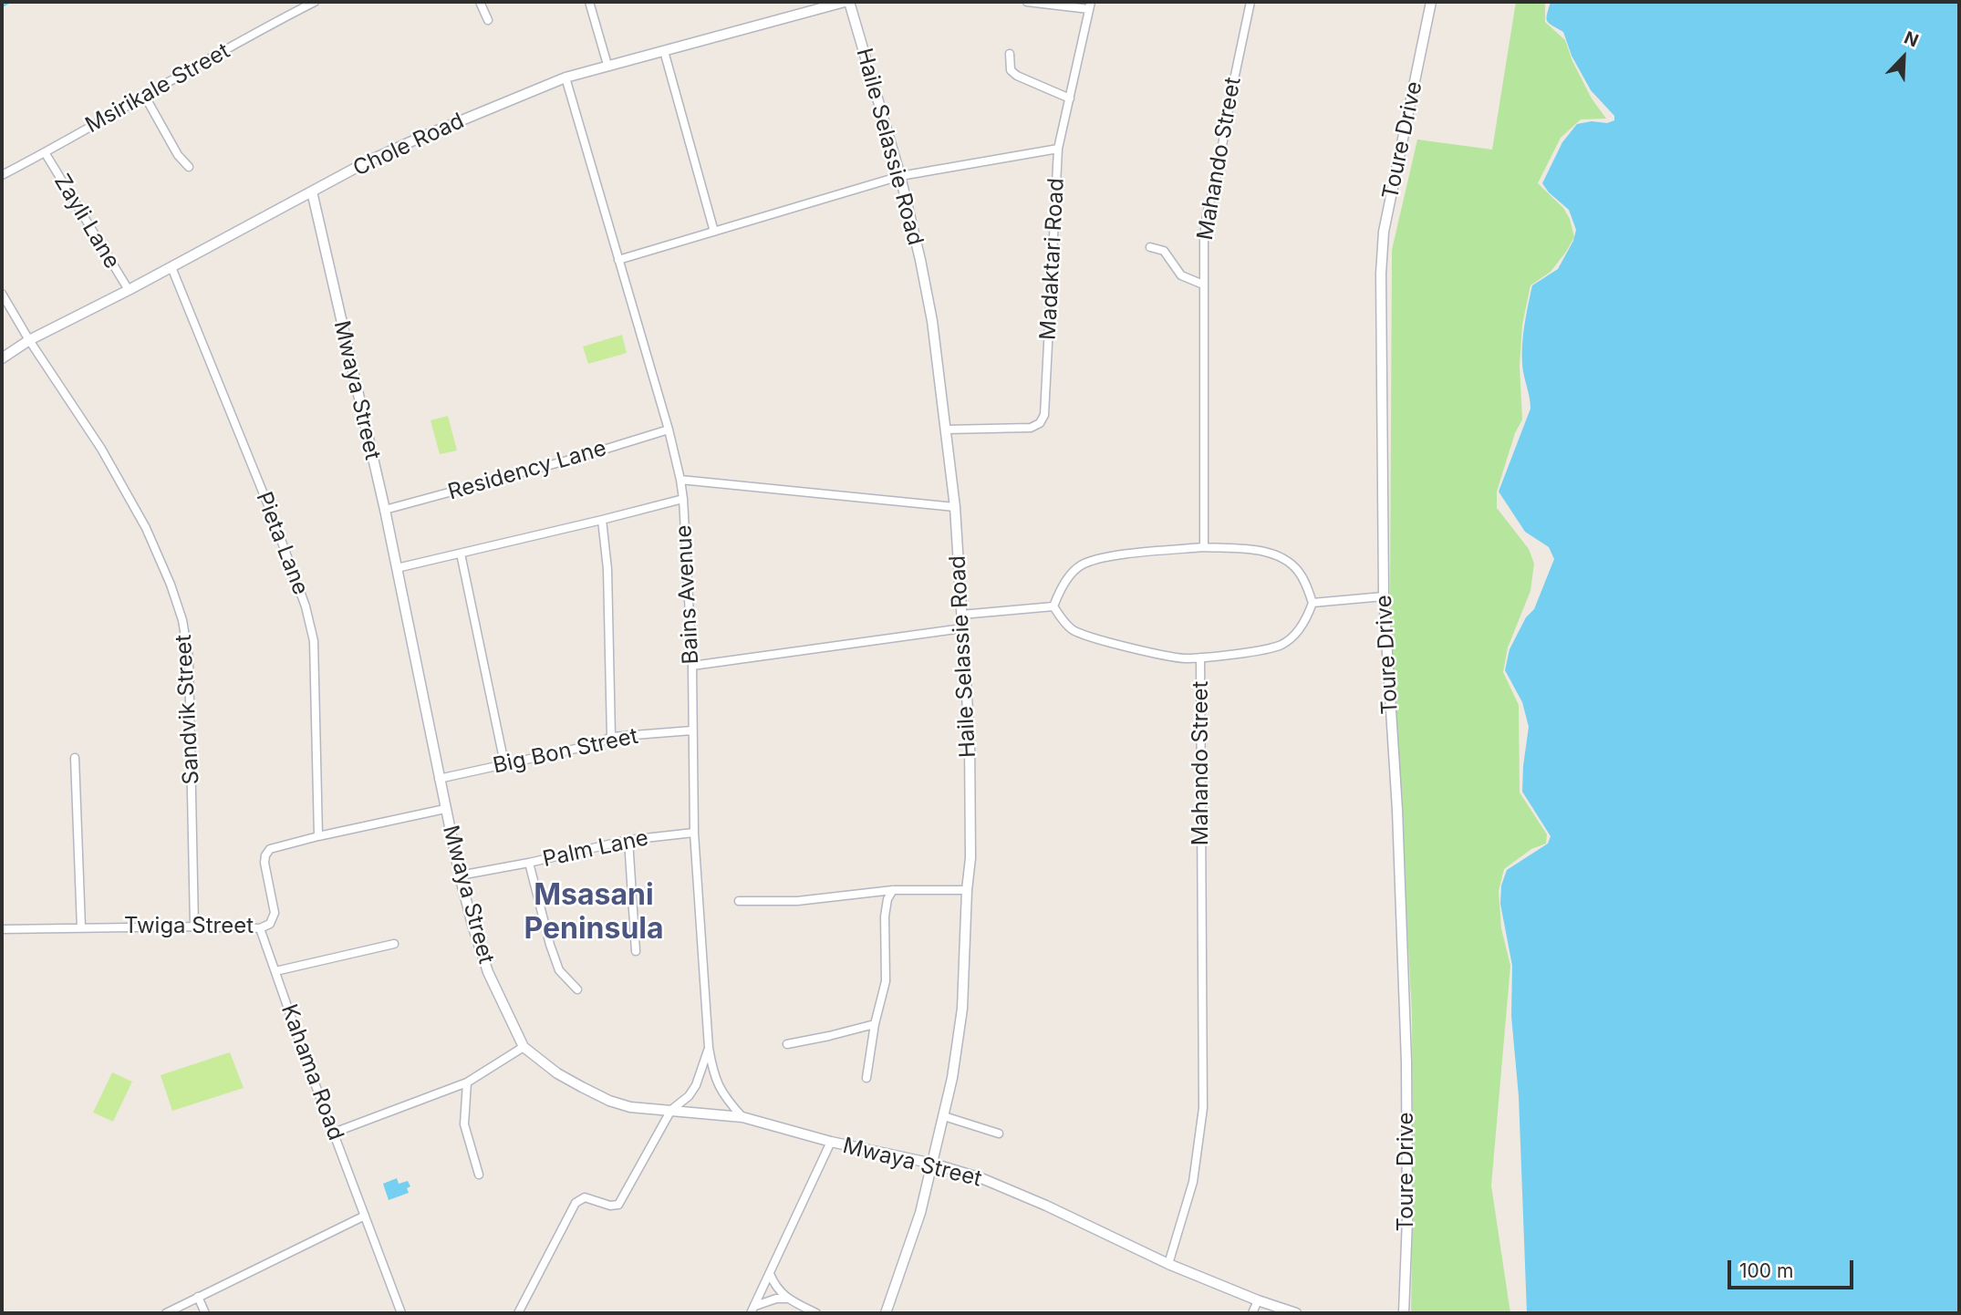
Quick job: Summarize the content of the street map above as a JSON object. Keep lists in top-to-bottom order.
{
  "streets": {
    "street": [
      "Msirikale Street",
      "Toure Drive",
      "Chole Road",
      "Haile Selassie Road",
      "Mahando Street",
      "Zayli Lane",
      "Madaktari Road",
      "Mwaya Street",
      "Residency Lane",
      "Pieta Lane",
      "Bains Avenue",
      "Sandvik Street",
      "Big Bon Street",
      "Palm Lane",
      "Twiga Street",
      "Kahama Road"
    ]
  },
  "crossings": [
    ["Msirikale Street", "Zayli Lane"],
    ["Chole Road", "Haile Selassie Road"],
    ["Chole Road", "Zayli Lane"],
    ["Chole Road", "Mwaya Street"],
    ["Chole Road", "Pieta Lane"],
    ["Chole Road", "Bains Avenue"],
    ["Chole Road", "Sandvik Street"],
    ["Haile Selassie Road", "Madaktari Road"],
    ["Haile Selassie Road", "Mwaya Street"],
    ["Mahando Street", "Mwaya Street"],
    ["Mwaya Street", "Residency Lane"],
    ["Mwaya Street", "Bains Avenue"],
    ["Mwaya Street", "Big Bon Street"],
    ["Mwaya Street", "Palm Lane"],
    ["Mwaya Street", "Twiga Street"],
    ["Residency Lane", "Bains Avenue"],
    ["Pieta Lane", "Twiga Street"],
    ["Bains Avenue", "Big Bon Street"],
    ["Bains Avenue", "Palm Lane"],
    ["Sandvik Street", "Twiga Street"],
    ["Twiga Street", "Kahama Road"]
  ],
  "districts": ["Msasani Peninsula"],
  "scale_bar": "100 m",
  "north": "top right"
}
